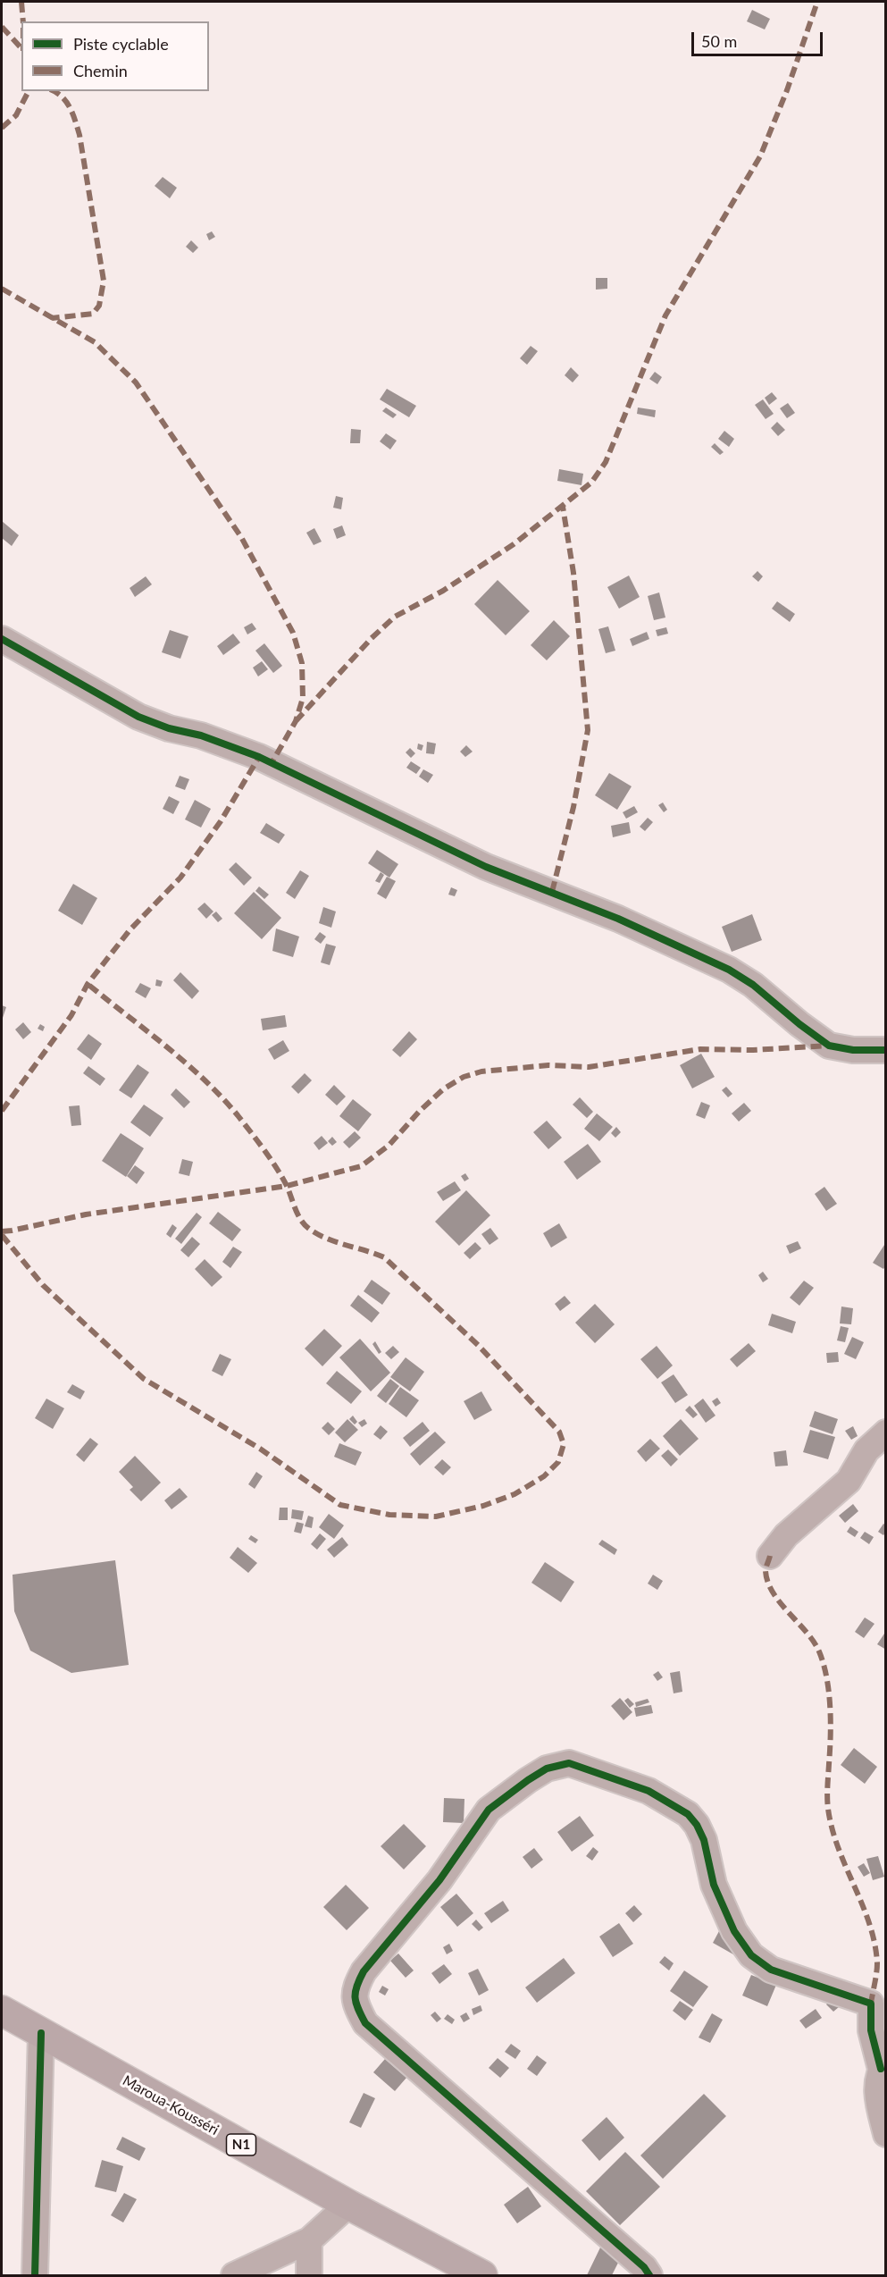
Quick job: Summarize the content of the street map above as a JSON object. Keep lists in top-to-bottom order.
{
  "streets": {
    "highway": ["Maroua-Kousséri", "N1"]
  },
  "legend": ["Piste cyclable", "Chemin"],
  "scale_bar": "50 m"
}
